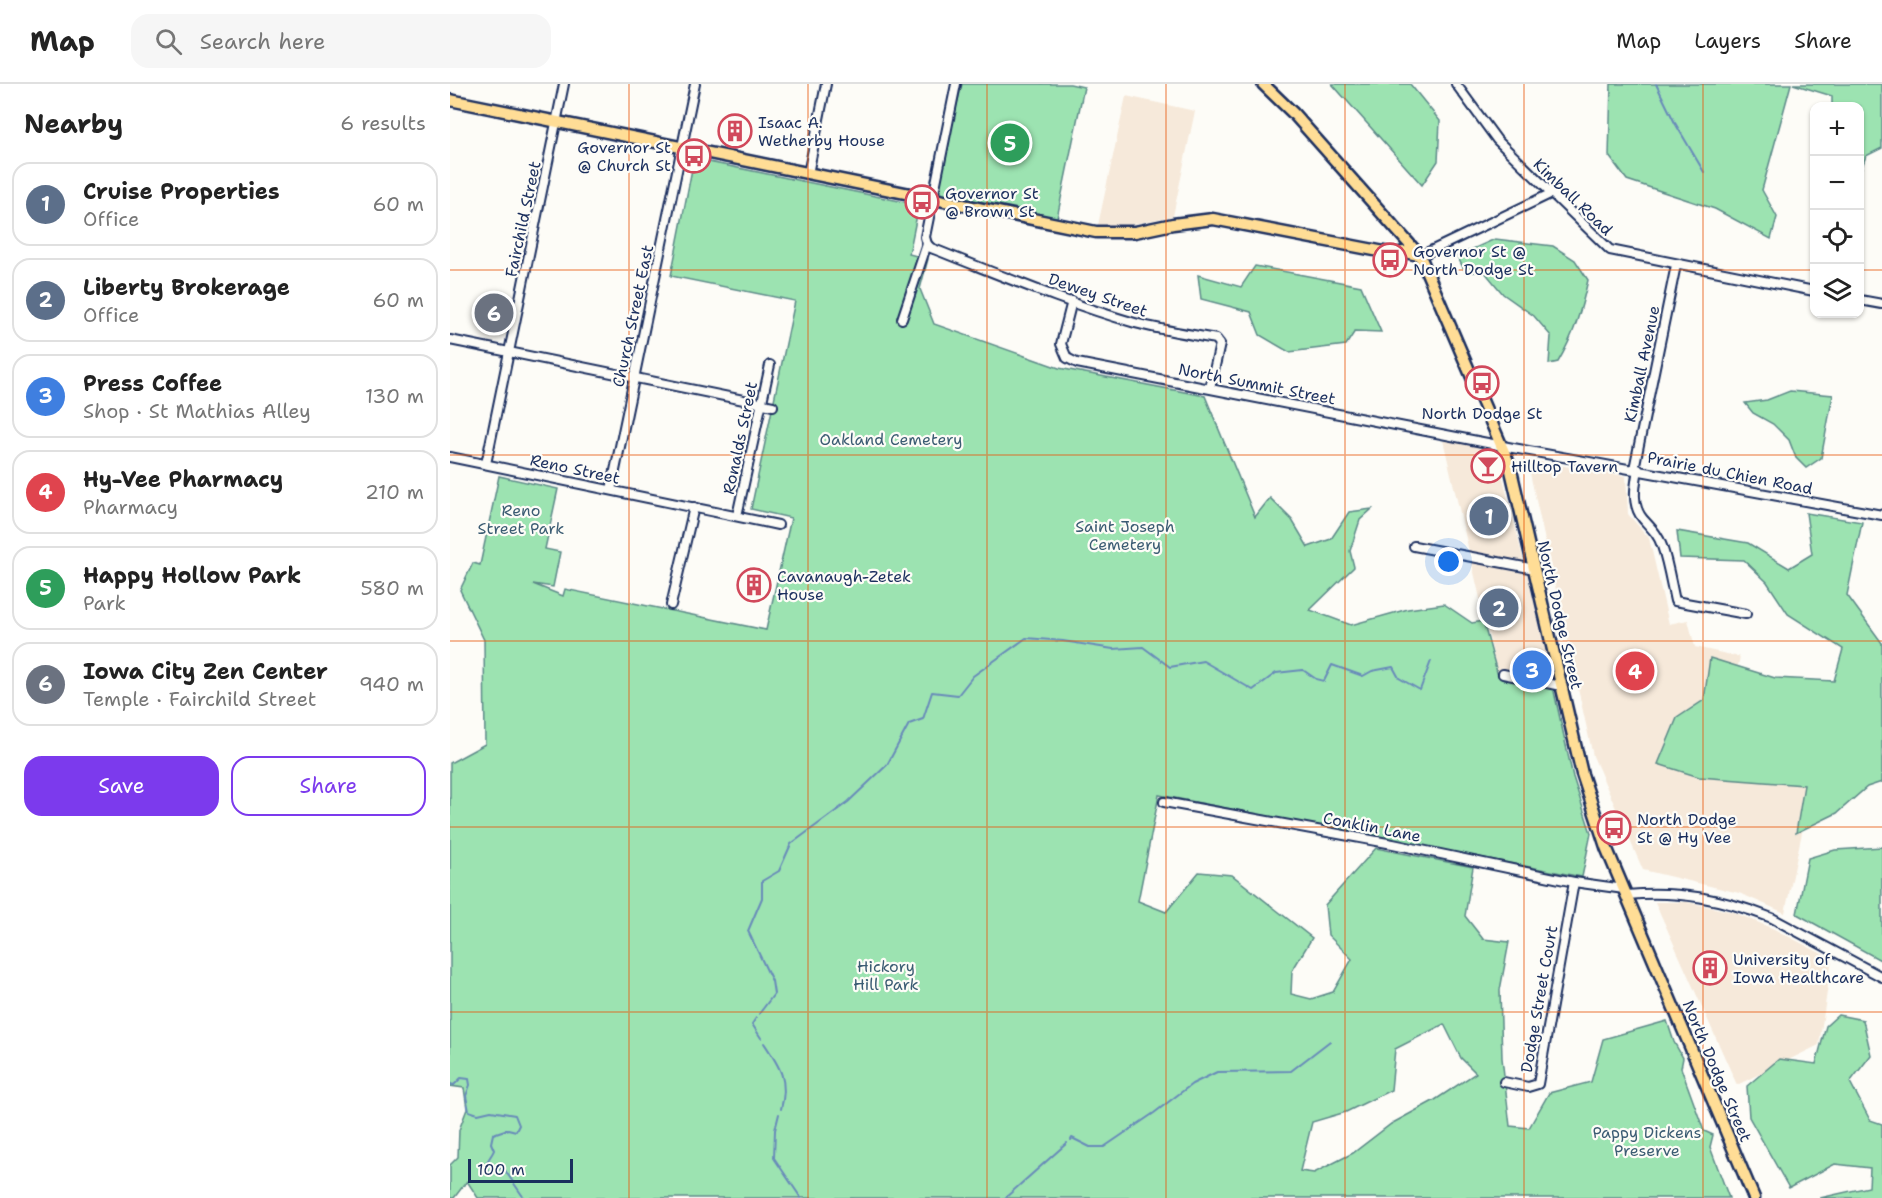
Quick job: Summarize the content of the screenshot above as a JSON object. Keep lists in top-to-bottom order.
{
  "streets": {
    "main road": ["North Dodge Street"],
    "street": [
      "Kimball Road",
      "Fairchild Street",
      "Dewey Street",
      "Church Street East",
      "Kimball Avenue",
      "North Summit Street",
      "Ronalds Street",
      "Reno Street",
      "Prairie du Chien Road",
      "Conklin Lane",
      "Dodge Street Court"
    ]
  },
  "crossings": [
    ["Kimball Road", "Kimball Avenue"],
    ["Fairchild Street", "Reno Street"],
    ["Dewey Street", "North Summit Street"],
    ["Church Street East", "Reno Street"],
    ["Kimball Avenue", "Prairie du Chien Road"],
    ["North Summit Street", "Prairie du Chien Road"],
    ["North Summit Street", "North Dodge Street"],
    ["Ronalds Street", "Reno Street"],
    ["Prairie du Chien Road", "North Dodge Street"],
    ["North Dodge Street", "Conklin Lane"],
    ["Conklin Lane", "Dodge Street Court"]
  ],
  "parks": [
    "Oakland Cemetery",
    "Reno Street Park",
    "Saint Joseph Cemetery",
    "Hickory Hill Park",
    "Pappy Dickens Preserve"
  ],
  "places": {
    "building": ["Isaac A. Wetherby House", "Cavanaugh-Zetek House", "University of Iowa Healthcare"],
    "bus stop": [
      "Governor St @ Church St",
      "Governor St @ Brown St",
      "Governor St @ North Dodge St",
      "North Dodge St",
      "North Dodge St @ Hy Vee"
    ],
    "bar": ["Hilltop Tavern"]
  },
  "scale_bar": "100 m",
  "page": {
    "header": "Map",
    "search": "Search here",
    "nav": ["Map", "Layers", "Share"],
    "heading": ["Nearby", "6 results"],
    "map_buttons": ["+", "−"],
    "pins": [
      "5",
      "6",
      "1",
      "2",
      "3",
      "4"
    ],
    "list": [
      {
        "mark": "1",
        "name": "Cruise Properties",
        "note": "Office",
        "value": "60 m"
      },
      {
        "mark": "2",
        "name": "Liberty Brokerage",
        "note": "Office",
        "value": "60 m"
      },
      {
        "mark": "3",
        "name": "Press Coffee",
        "note": "Shop · St Mathias Alley",
        "value": "130 m"
      },
      {
        "mark": "4",
        "name": "Hy-Vee Pharmacy",
        "note": "Pharmacy",
        "value": "210 m"
      },
      {
        "mark": "5",
        "name": "Happy Hollow Park",
        "note": "Park",
        "value": "580 m"
      },
      {
        "mark": "6",
        "name": "Iowa City Zen Center",
        "note": "Temple · Fairchild Street",
        "value": "940 m"
      }
    ],
    "buttons": ["Save", "Share"],
    "scale": "100 m"
  }
}
